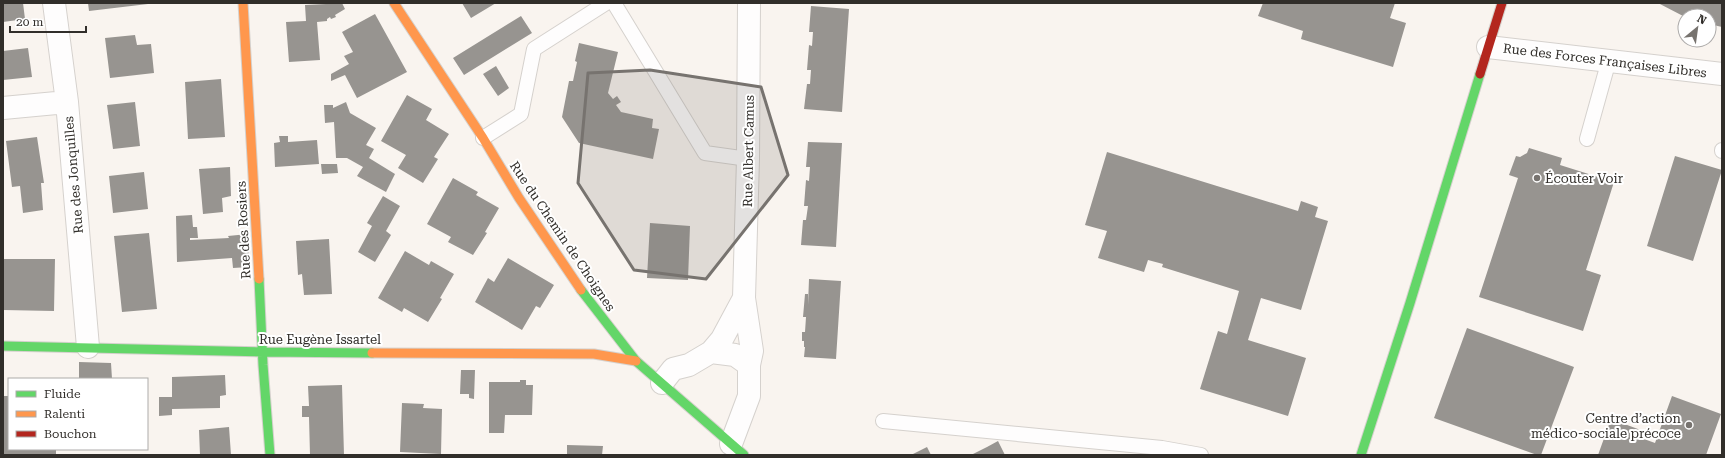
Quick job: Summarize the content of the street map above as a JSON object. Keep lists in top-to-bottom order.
{
  "streets": {
    "street": [
      "Rue des Forces Françaises Libres",
      "Rue Albert Camus",
      "Rue des Jonquilles",
      "Rue des Rosiers",
      "Rue du Chemin de Choignes",
      "Rue Eugène Issartel"
    ]
  },
  "crossings": [
    ["Rue Albert Camus", "Rue du Chemin de Choignes"],
    ["Rue des Jonquilles", "Rue Eugène Issartel"],
    ["Rue des Rosiers", "Rue Eugène Issartel"],
    ["Rue du Chemin de Choignes", "Rue Eugène Issartel"]
  ],
  "places": ["Écouter Voir", "Centre d’action médico-sociale précoce"],
  "legend": ["Fluide", "Ralenti", "Bouchon"],
  "scale_bar": "20 m",
  "north": "top right"
}
